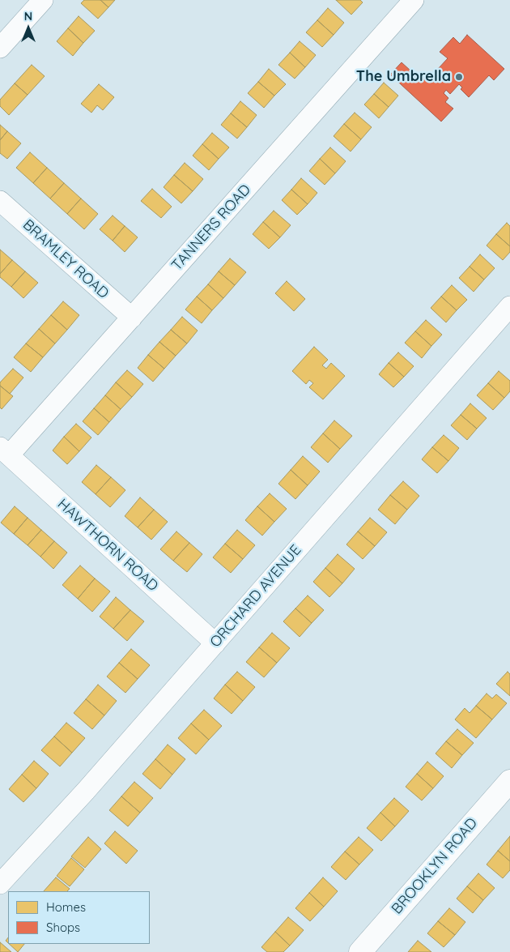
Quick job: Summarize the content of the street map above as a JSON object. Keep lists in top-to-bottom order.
{
  "streets": {
    "street": [
      "TANNERS ROAD",
      "BRAMLEY ROAD",
      "HAWTHORN ROAD",
      "ORCHARD AVENUE",
      "BROOKLYN ROAD"
    ]
  },
  "crossings": [
    ["TANNERS ROAD", "BRAMLEY ROAD"],
    ["TANNERS ROAD", "HAWTHORN ROAD"],
    ["HAWTHORN ROAD", "ORCHARD AVENUE"]
  ],
  "places": ["The Umbrella"],
  "legend": ["Homes", "Shops"],
  "north": "top"
}
